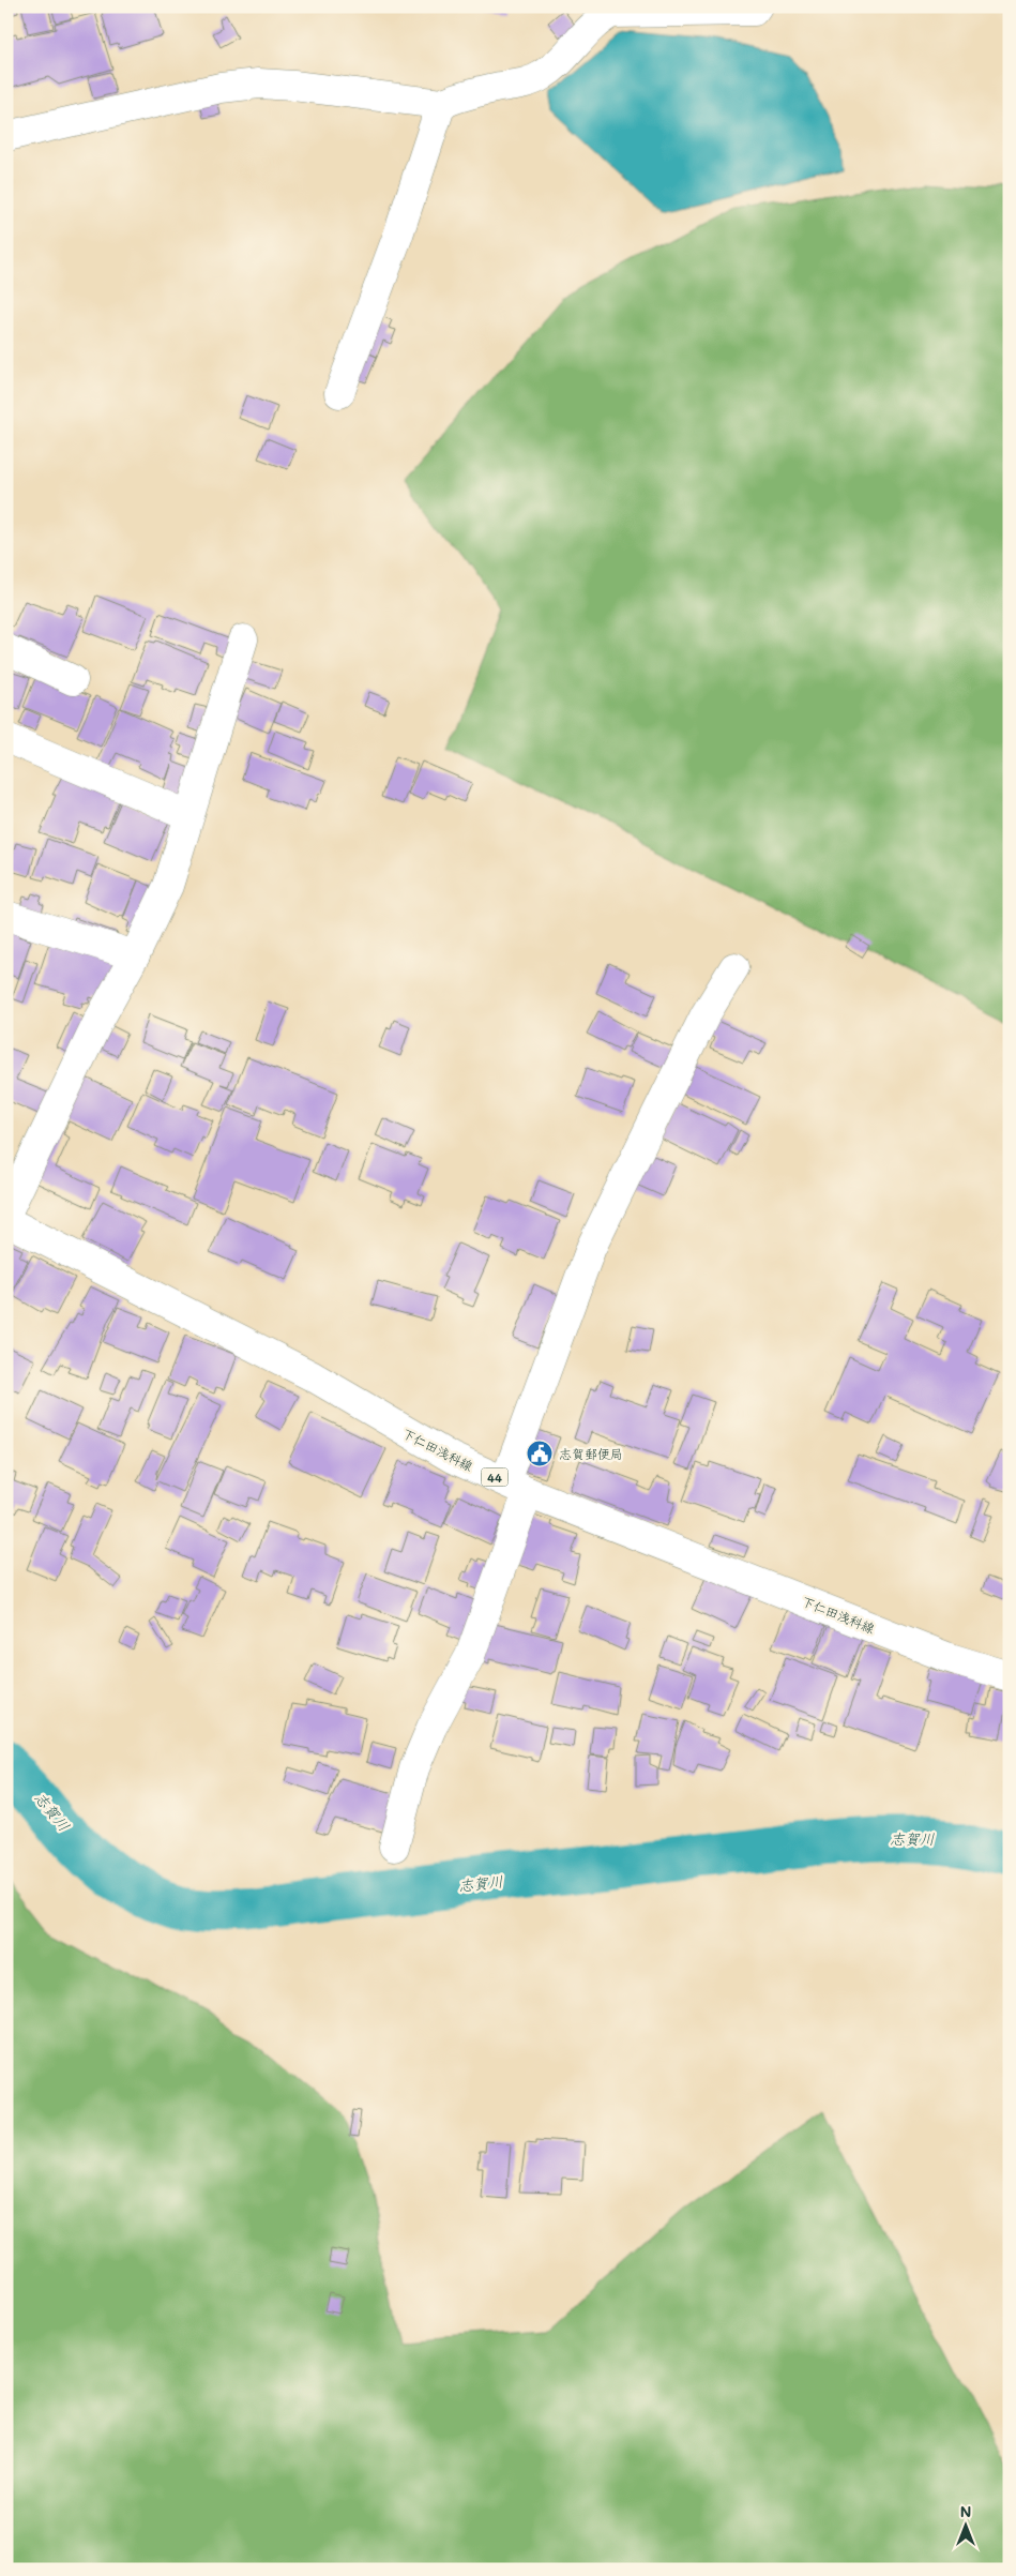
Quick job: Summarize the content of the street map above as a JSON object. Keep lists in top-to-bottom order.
{
  "streets": {
    "street": ["下仁田浅科線", "44"]
  },
  "water": ["志賀川"],
  "places": {
    "public building": ["志賀郵便局"]
  },
  "north": "top"
}
